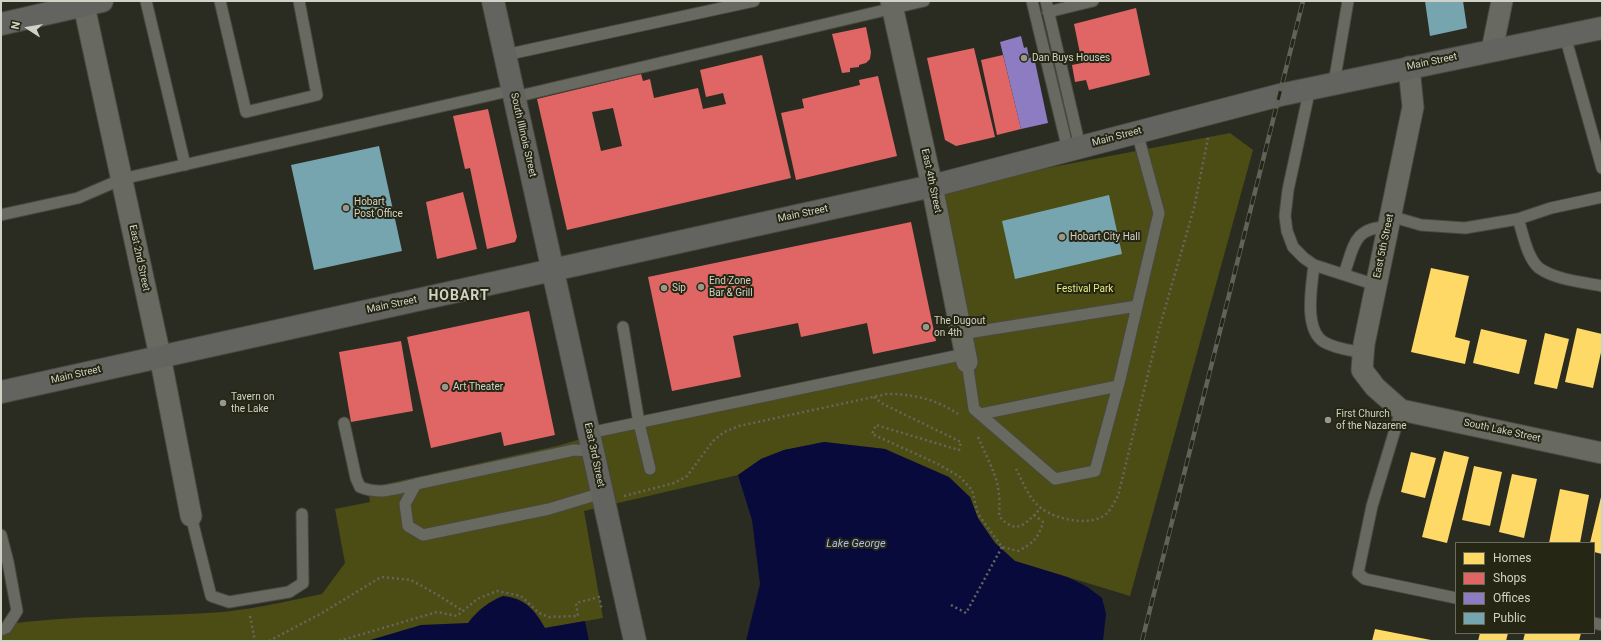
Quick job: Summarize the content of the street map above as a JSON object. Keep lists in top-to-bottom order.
{
  "streets": {
    "main road": ["Main Street", "South Illinois Street", "East 3rd Street"],
    "street": [
      "East 4th Street",
      "East 5th Street",
      "East 2nd Street",
      "South Lake Street"
    ]
  },
  "crossings": [
    ["Main Street", "South Illinois Street"],
    ["Main Street", "East 4th Street"],
    ["Main Street", "East 5th Street"],
    ["Main Street", "East 2nd Street"],
    ["Main Street", "East 3rd Street"],
    ["South Illinois Street", "East 3rd Street"],
    ["East 5th Street", "South Lake Street"]
  ],
  "districts": ["HOBART"],
  "water": ["Lake George"],
  "parks": ["Festival Park"],
  "places": [
    "Dan Buys Houses",
    "Hobart Post Office",
    "Hobart City Hall",
    "End Zone Bar & Grill",
    "Sip",
    "The Dugout on 4th",
    "Art Theater",
    "Tavern on the Lake",
    "First Church of the Nazarene"
  ],
  "legend": [
    "Homes",
    "Shops",
    "Offices",
    "Public"
  ],
  "north": "left"
}
